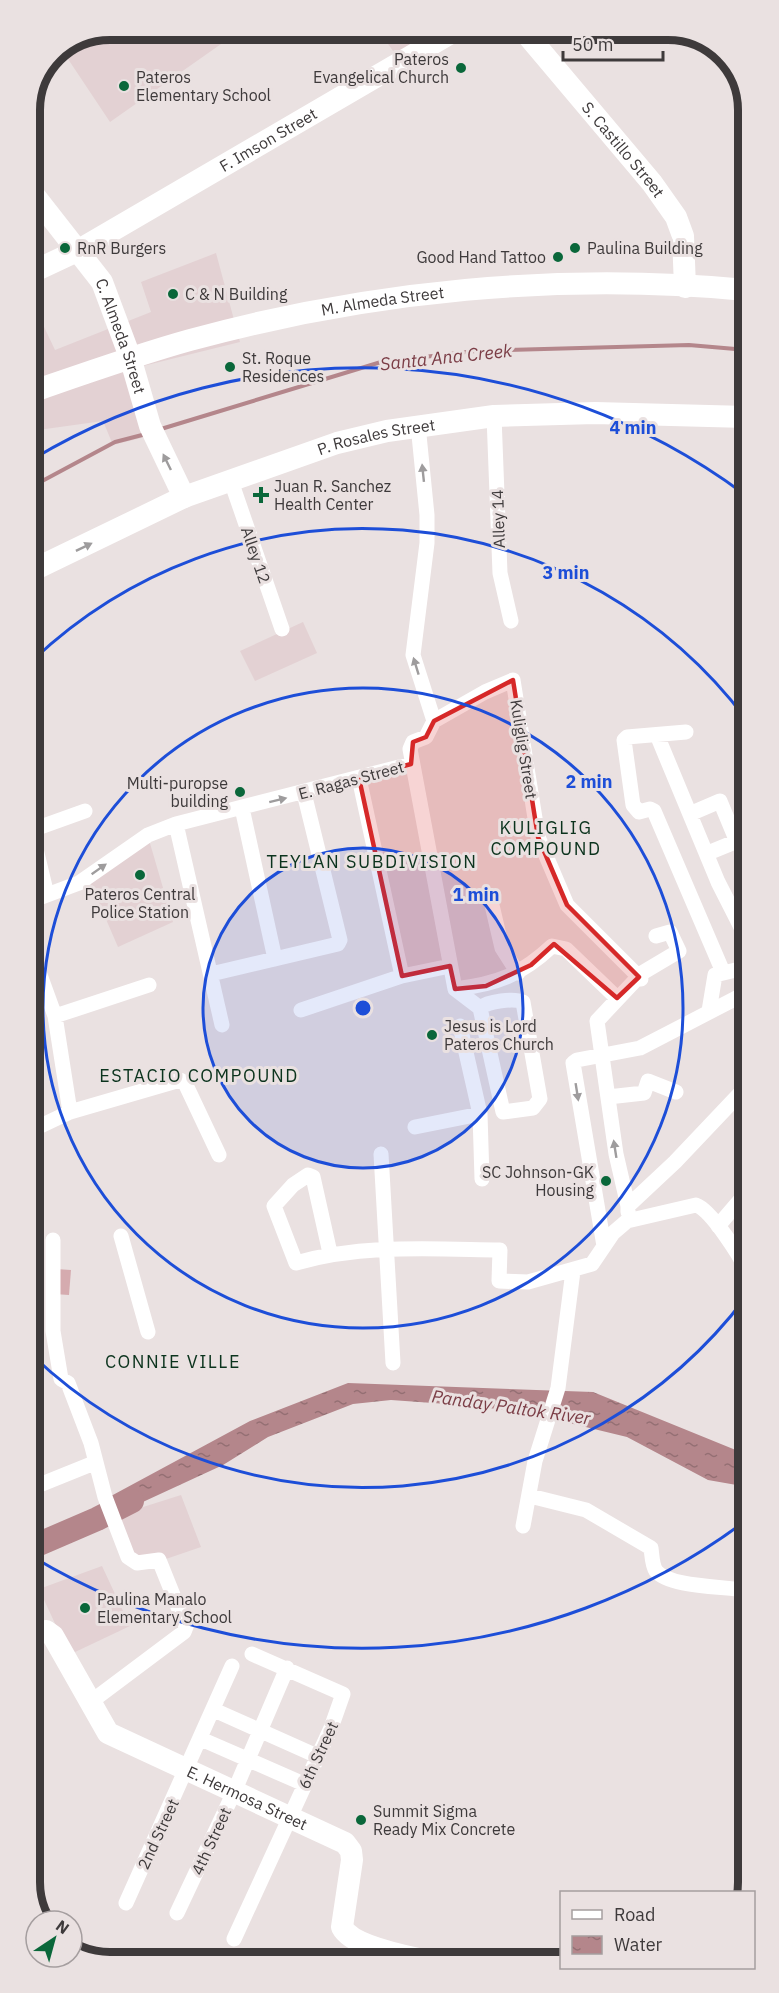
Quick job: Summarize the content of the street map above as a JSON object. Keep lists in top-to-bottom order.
{
  "streets": {
    "street": [
      "F. Imson Street",
      "S. Castillo Street",
      "M. Almeda Street",
      "C. Almeda Street",
      "P. Rosales Street",
      "Alley 14",
      "Alley 12",
      "Kuliglig Street",
      "E. Ragas Street",
      "6th Street",
      "E. Hermosa Street",
      "2nd Street",
      "4th Street"
    ]
  },
  "crossings": [
    ["F. Imson Street", "C. Almeda Street"],
    ["S. Castillo Street", "M. Almeda Street"],
    ["M. Almeda Street", "C. Almeda Street"],
    ["C. Almeda Street", "P. Rosales Street"],
    ["P. Rosales Street", "Alley 14"],
    ["P. Rosales Street", "Alley 12"],
    ["Kuliglig Street", "E. Ragas Street"],
    ["6th Street", "E. Hermosa Street"],
    ["6th Street", "4th Street"],
    ["E. Hermosa Street", "2nd Street"],
    ["E. Hermosa Street", "4th Street"]
  ],
  "one_way": ["C. Almeda Street"],
  "districts": [
    "KULIGLIG COMPOUND",
    "TEYLAN SUBDIVISION",
    "ESTACIO COMPOUND",
    "CONNIE VILLE"
  ],
  "water": ["Santa Ana Creek", "Panday Paltok River"],
  "places": {
    "other": [
      "Pateros Evangelical Church",
      "Pateros Elementary School",
      "RnR Burgers",
      "Paulina Building",
      "Good Hand Tattoo",
      "C & N Building",
      "St. Roque Residences",
      "Multi-puropse building",
      "Pateros Central Police Station",
      "Jesus is Lord Pateros Church",
      "SC Johnson-GK Housing",
      "Paulina Manalo Elementary School",
      "Summit Sigma Ready Mix Concrete"
    ],
    "health": ["Juan R. Sanchez Health Center"]
  },
  "legend": ["Road", "Water"],
  "scale_bar": "50 m",
  "north": "top right",
  "rings": [
    "4 min",
    "3 min",
    "2 min",
    "1 min"
  ]
}
